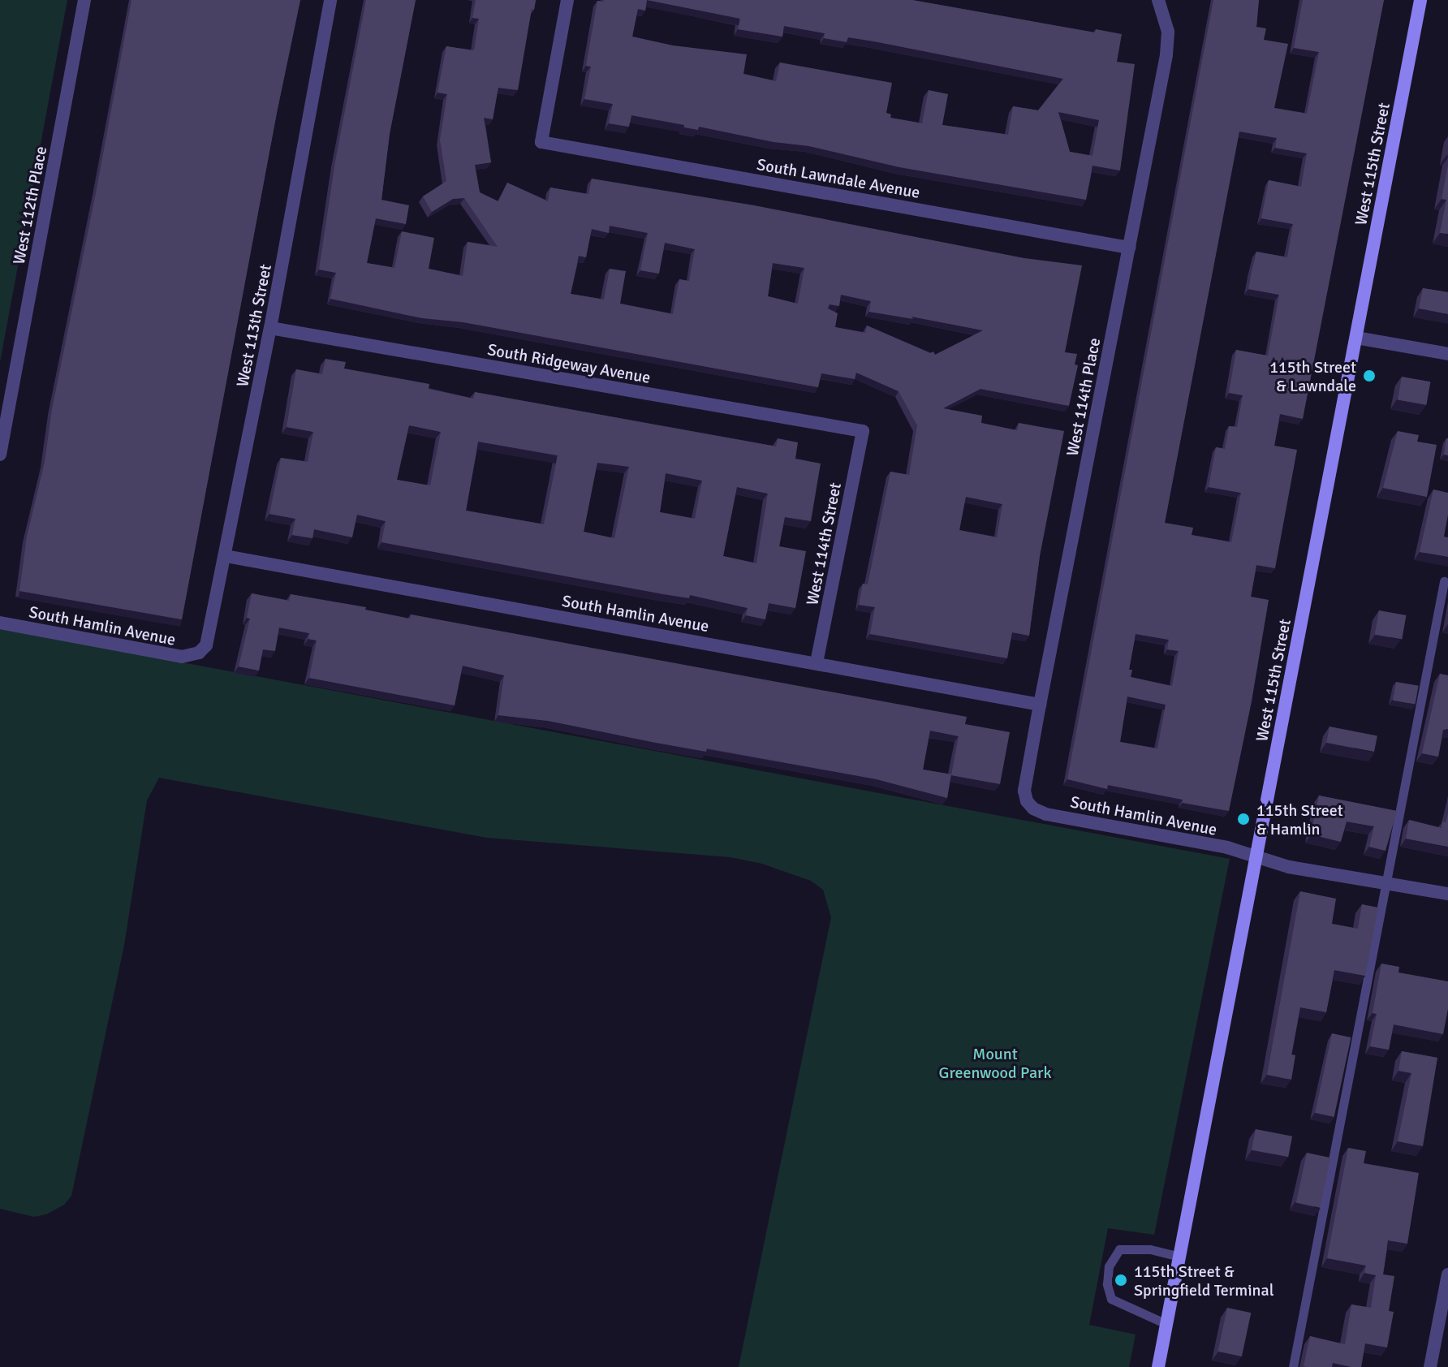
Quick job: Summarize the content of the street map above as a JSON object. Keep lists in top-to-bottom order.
{
  "streets": {
    "street": [
      "West 115th Street",
      "South Lawndale Avenue",
      "West 112th Place",
      "West 113th Street",
      "South Ridgeway Avenue",
      "West 114th Place",
      "West 114th Street",
      "South Hamlin Avenue"
    ]
  },
  "crossings": [
    ["West 115th Street", "South Hamlin Avenue"],
    ["South Lawndale Avenue", "West 114th Place"],
    ["West 113th Street", "South Ridgeway Avenue"],
    ["West 113th Street", "South Hamlin Avenue"],
    ["South Ridgeway Avenue", "West 114th Street"],
    ["West 114th Place", "South Hamlin Avenue"],
    ["West 114th Street", "South Hamlin Avenue"]
  ],
  "parks": ["Mount Greenwood Park"],
  "places": ["115th Street & Lawndale", "115th Street & Hamlin", "115th Street & Springfield Terminal"]
}
